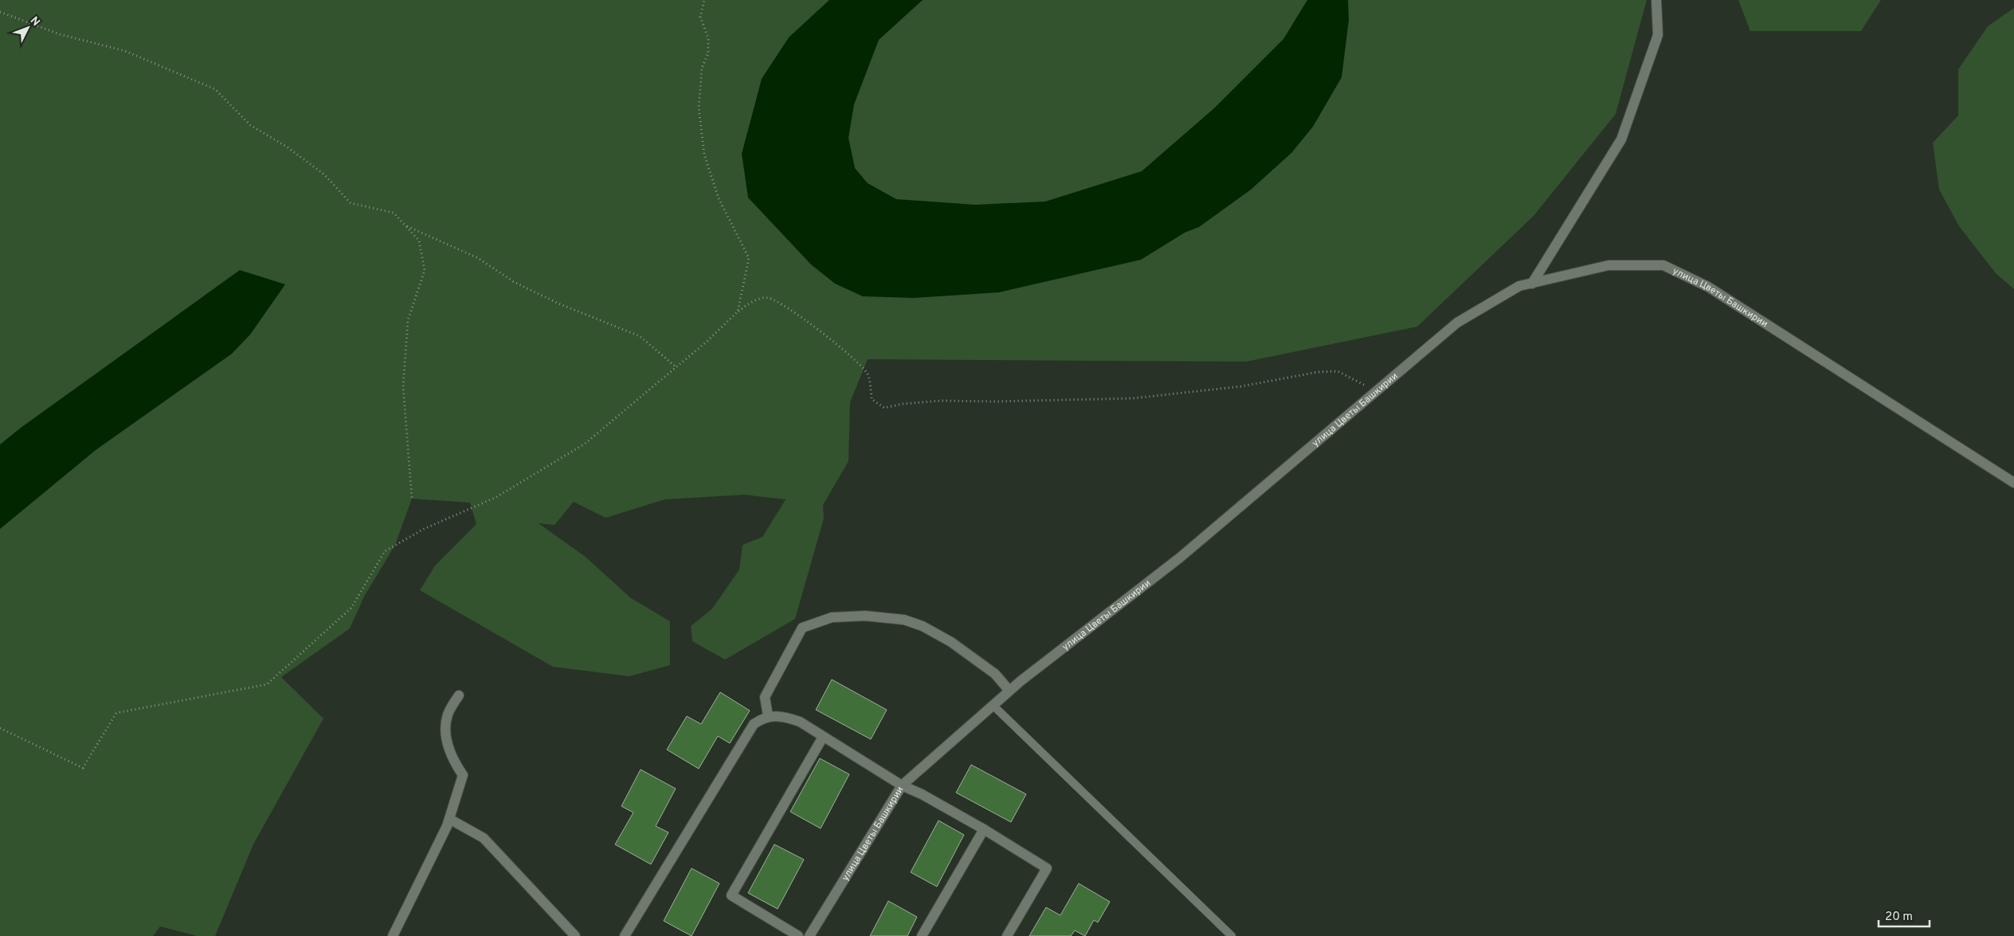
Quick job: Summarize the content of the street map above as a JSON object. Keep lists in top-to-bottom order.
{
  "streets": {
    "street": ["улица Цветы Башкирии"]
  },
  "scale_bar": "20 m",
  "north": "top right"
}
